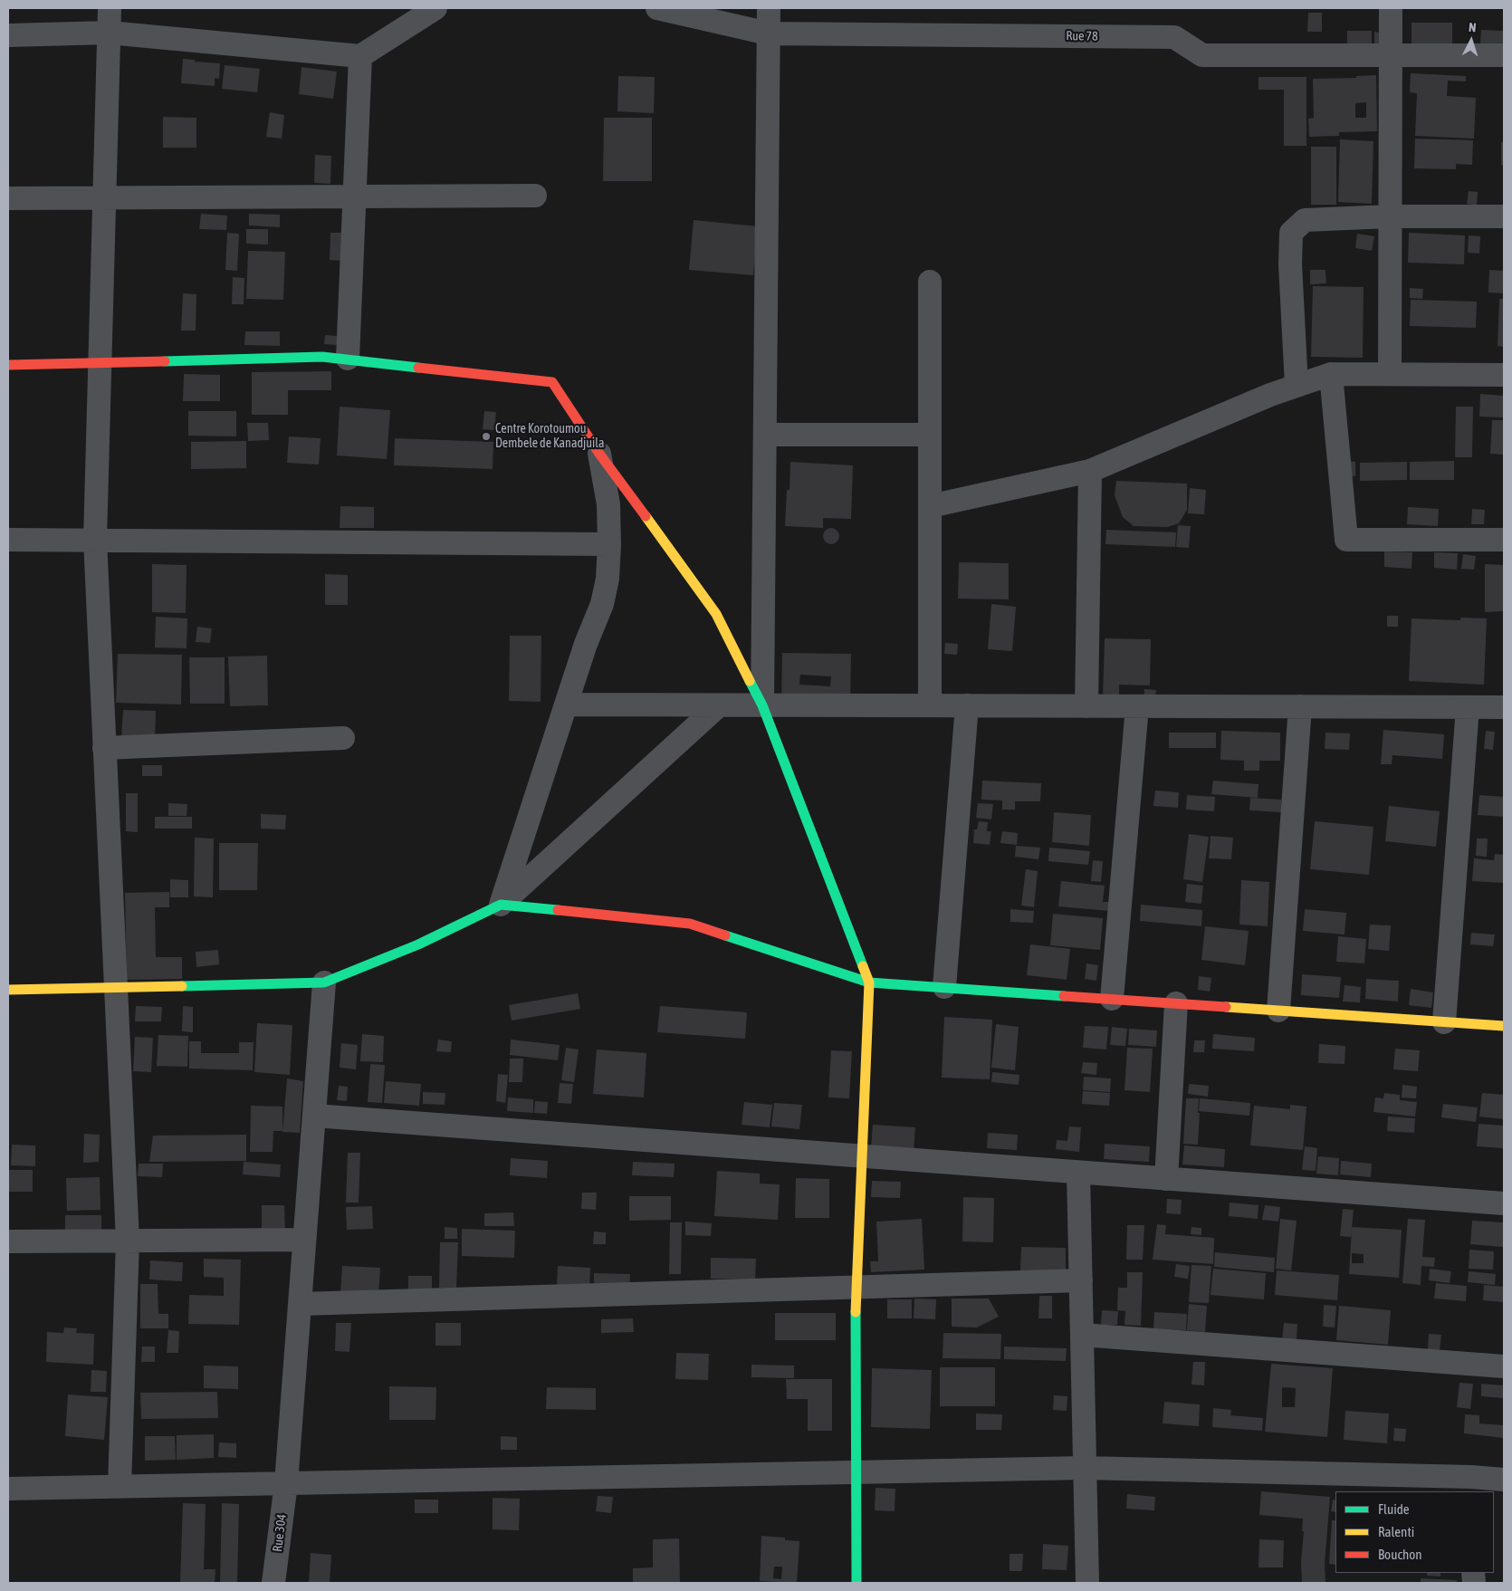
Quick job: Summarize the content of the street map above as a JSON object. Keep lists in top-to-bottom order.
{
  "streets": {
    "street": ["Rue 78", "Rue 304"]
  },
  "places": ["Centre Korotoumou Dembele de Kanadjuila"],
  "legend": ["Fluide", "Ralenti", "Bouchon"],
  "north": "top"
}
